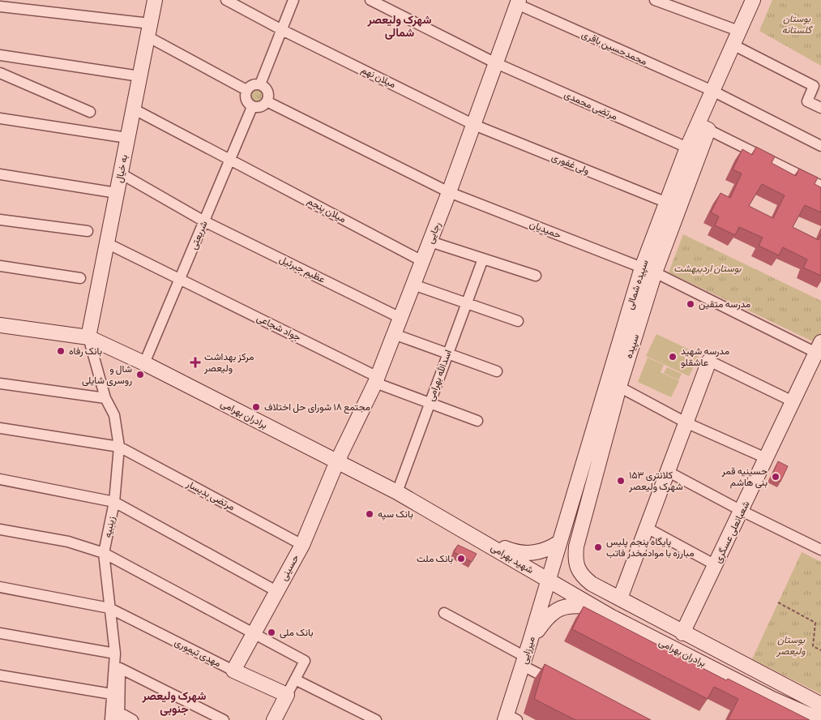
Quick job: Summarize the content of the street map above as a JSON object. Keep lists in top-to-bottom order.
{
  "streets": {
    "main road": [
      "به خیال",
      "رجایی",
      "سپیده شمالی",
      "سپیده",
      "برادران بهرامی",
      "شعبانعلی عسگری",
      "شهید بهرامی",
      "حسینی",
      "میرزایی",
      "مهدی تیموری"
    ],
    "street": [
      "محمدحسین باقری",
      "میلان نهم",
      "مرتضی محمدی",
      "ولی غفوری",
      "میلان پنجم",
      "حمیدیان",
      "شریعتی",
      "عظیم جبرئیل",
      "جواد شجاعی",
      "اسدالله بهرامی",
      "مرتضی بدیسار",
      "زینبیه"
    ]
  },
  "crossings": [
    ["محمدحسین باقری", "رجایی"],
    ["محمدحسین باقری", "سپیده شمالی"],
    ["میلان نهم", "ولی غفوری"],
    ["میلان نهم", "رجایی"],
    ["مرتضی محمدی", "رجایی"],
    ["مرتضی محمدی", "سپیده شمالی"],
    ["ولی غفوری", "رجایی"],
    ["ولی غفوری", "سپیده شمالی"],
    ["به خیال", "میلان پنجم"],
    ["به خیال", "عظیم جبرئیل"],
    ["به خیال", "جواد شجاعی"],
    ["به خیال", "برادران بهرامی"],
    ["به خیال", "زینبیه"],
    ["میلان پنجم", "رجایی"],
    ["میلان پنجم", "شریعتی"],
    ["حمیدیان", "رجایی"],
    ["حمیدیان", "شریعتی"],
    ["حمیدیان", "سپیده شمالی"],
    ["حمیدیان", "سپیده"],
    ["حمیدیان", "شعبانعلی عسگری"],
    ["رجایی", "عظیم جبرئیل"],
    ["رجایی", "جواد شجاعی"],
    ["رجایی", "برادران بهرامی"],
    ["رجایی", "حسینی"],
    ["شریعتی", "عظیم جبرئیل"],
    ["شریعتی", "جواد شجاعی"],
    ["شریعتی", "برادران بهرامی"],
    ["سپیده شمالی", "سپیده"],
    ["سپیده شمالی", "برادران بهرامی"],
    ["سپیده شمالی", "شهید بهرامی"],
    ["سپیده شمالی", "میرزایی"],
    ["جواد شجاعی", "اسدالله بهرامی"],
    ["سپیده", "برادران بهرامی"],
    ["اسدالله بهرامی", "برادران بهرامی"],
    ["برادران بهرامی", "زینبیه"],
    ["برادران بهرامی", "شعبانعلی عسگری"],
    ["برادران بهرامی", "شهید بهرامی"],
    ["برادران بهرامی", "حسینی"],
    ["برادران بهرامی", "میرزایی"],
    ["مرتضی بدیسار", "زینبیه"],
    ["مرتضی بدیسار", "حسینی"],
    ["زینبیه", "مهدی تیموری"],
    ["شهید بهرامی", "میرزایی"],
    ["حسینی", "مهدی تیموری"]
  ],
  "districts": ["شهرک ولیعصر شمالی", "شهرک ولیعصر جنوبی"],
  "parks": ["بوستان گلستانه", "بوستان اردیبهشت", "بوستان ولیعصر"],
  "places": {
    "other": [
      "مدرسه متقین",
      "بانک رفاه",
      "مدرسه شهید عاشقلو",
      "شال و روسری شایلی",
      "مجتمع ۱۸ شورای حل اختلاف",
      "حسینیه قمر بنی هاشم",
      "کلانتری ۱۵۳ شهرک ولیعصر",
      "بانک سپه",
      "پایگاه پنجم پلیس مبارزه با موادمخدر فاتب",
      "بانک ملت",
      "بانک ملی"
    ],
    "health": ["مرکز بهداشت ولیعصر"]
  }
}
